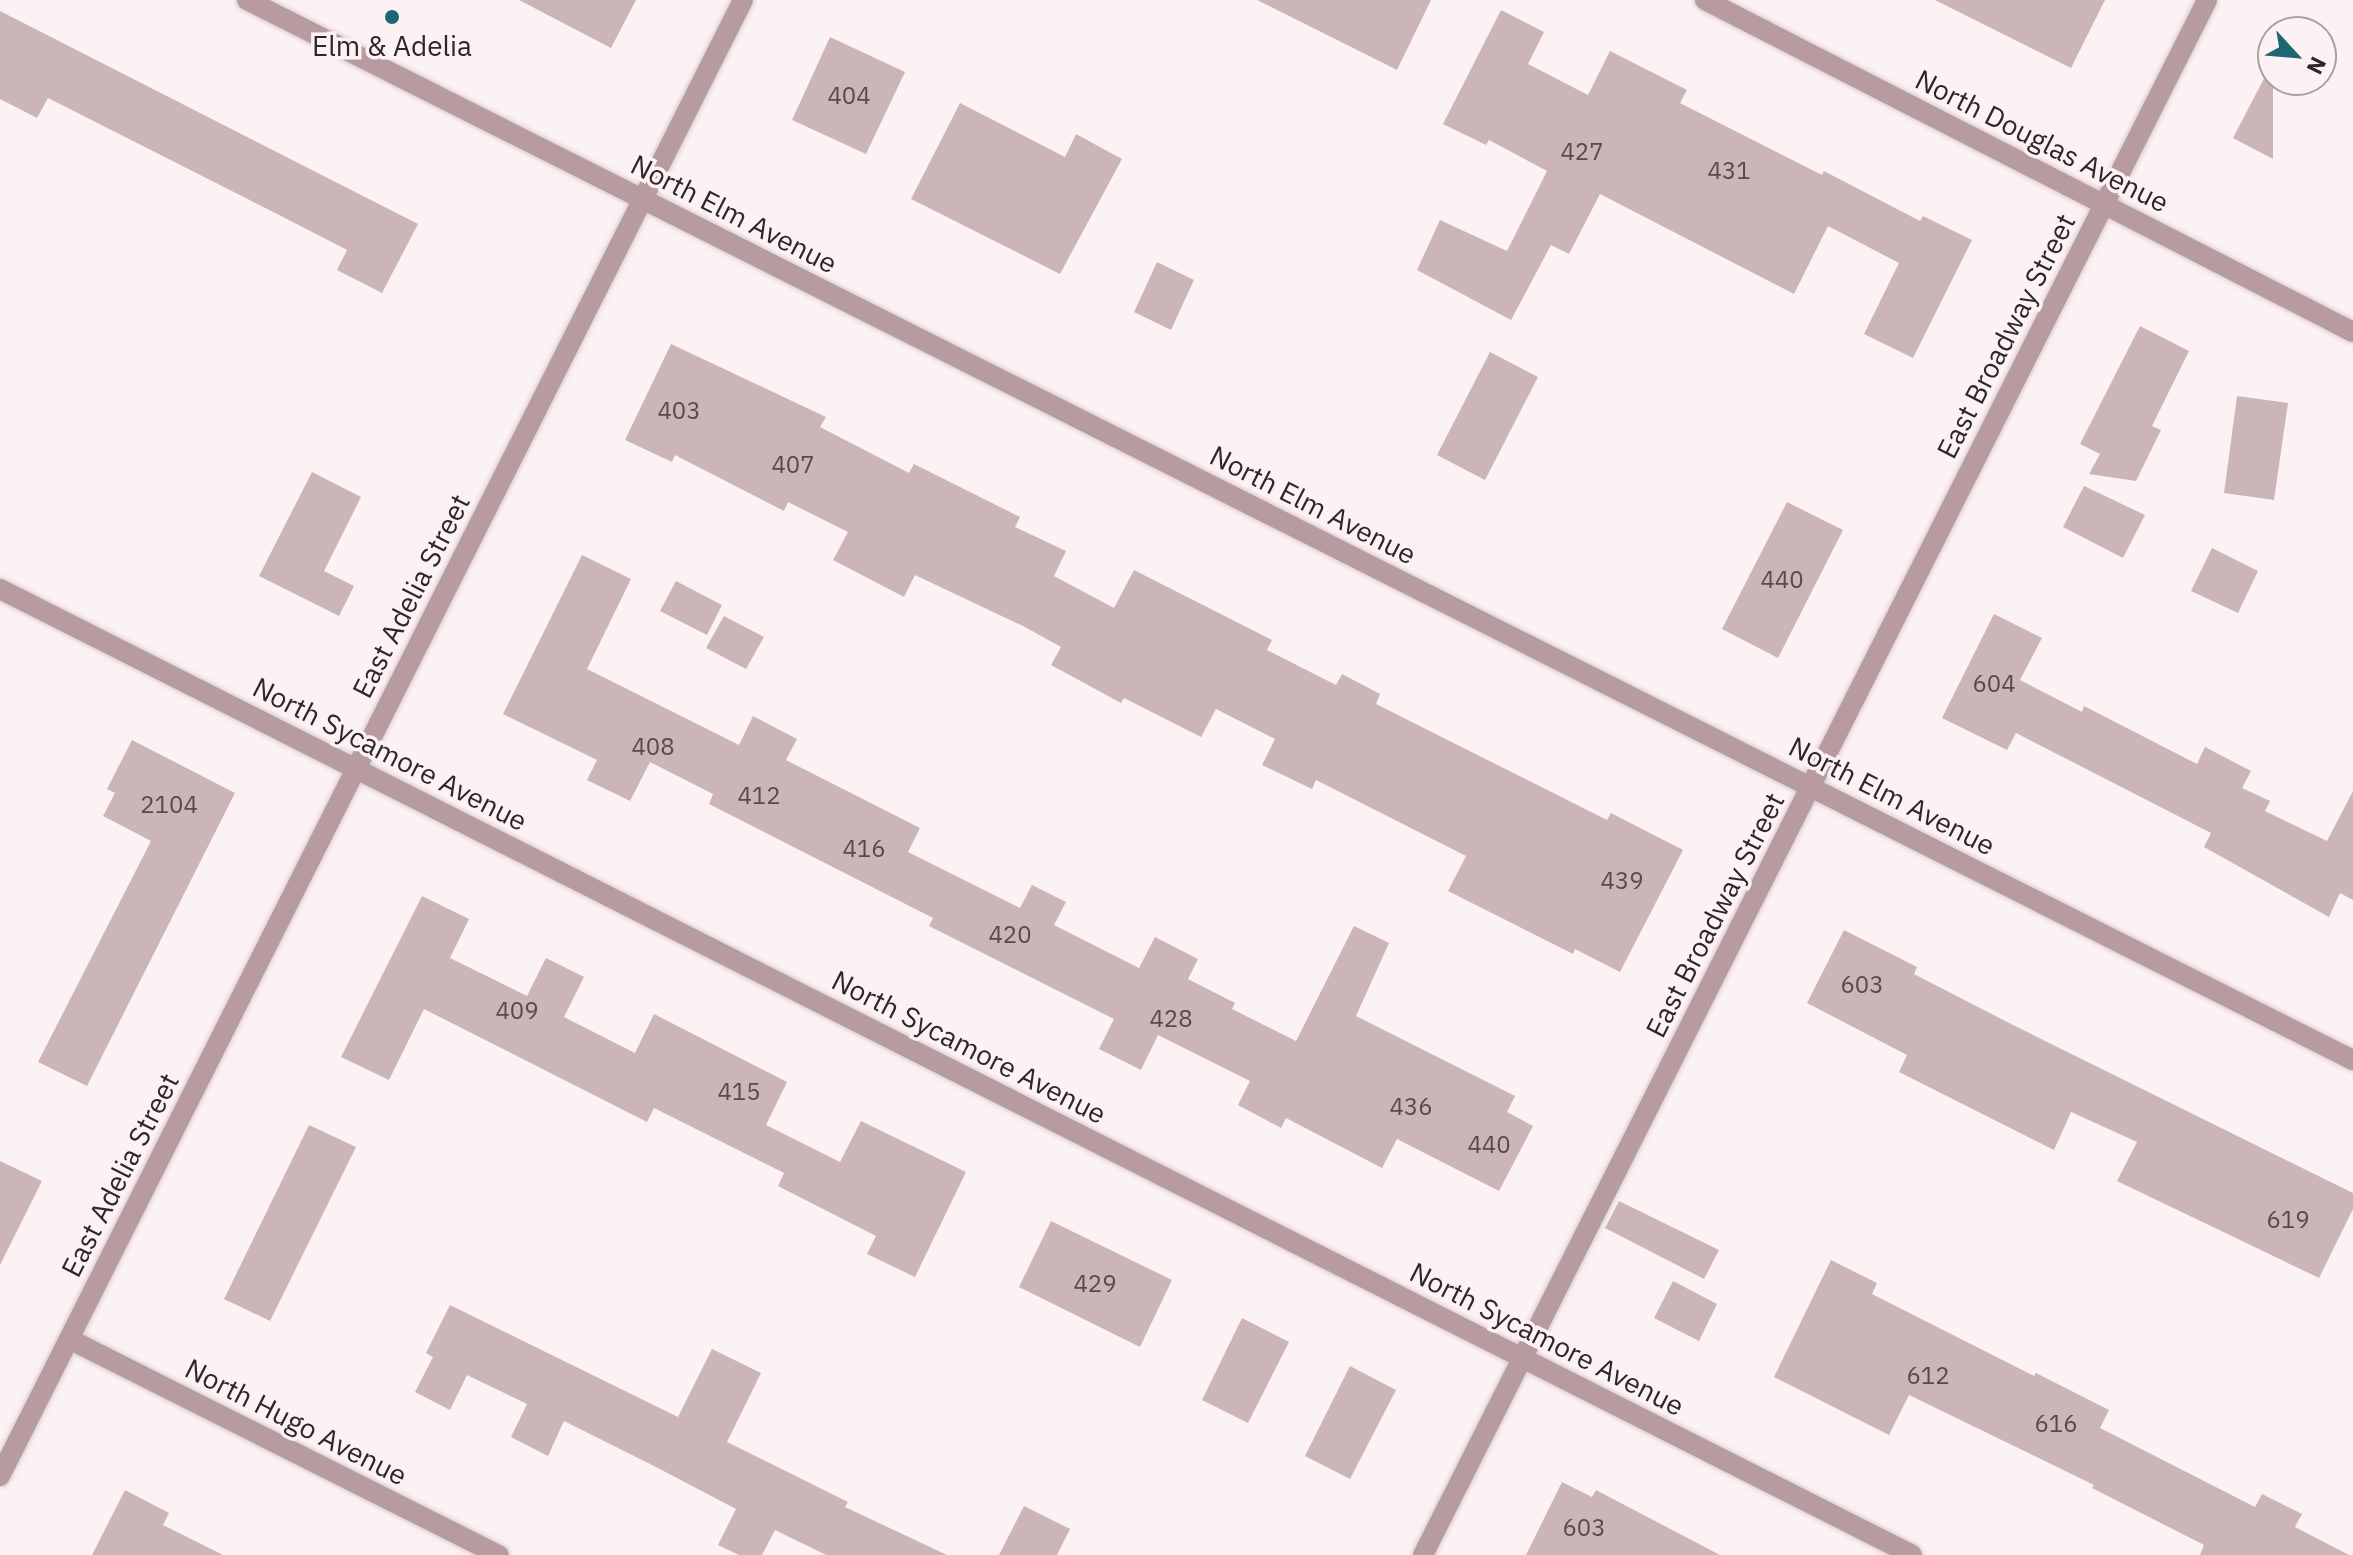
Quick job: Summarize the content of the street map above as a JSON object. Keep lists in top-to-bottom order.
{
  "streets": {
    "street": [
      "North Douglas Avenue",
      "North Elm Avenue",
      "East Broadway Street",
      "East Adelia Street",
      "North Sycamore Avenue",
      "North Hugo Avenue"
    ]
  },
  "crossings": [
    ["North Douglas Avenue", "East Broadway Street"],
    ["North Elm Avenue", "East Broadway Street"],
    ["North Elm Avenue", "East Adelia Street"],
    ["East Broadway Street", "North Sycamore Avenue"],
    ["East Adelia Street", "North Sycamore Avenue"],
    ["East Adelia Street", "North Hugo Avenue"]
  ],
  "places": ["Elm & Adelia"],
  "house_numbers": [
    "404",
    "427",
    "431",
    "403",
    "407",
    "440",
    "604",
    "408",
    "412",
    "2104",
    "416",
    "439",
    "420",
    "603",
    "409",
    "428",
    "415",
    "436",
    "440",
    "619",
    "429",
    "612",
    "616",
    "603"
  ],
  "north": "bottom right"
}
